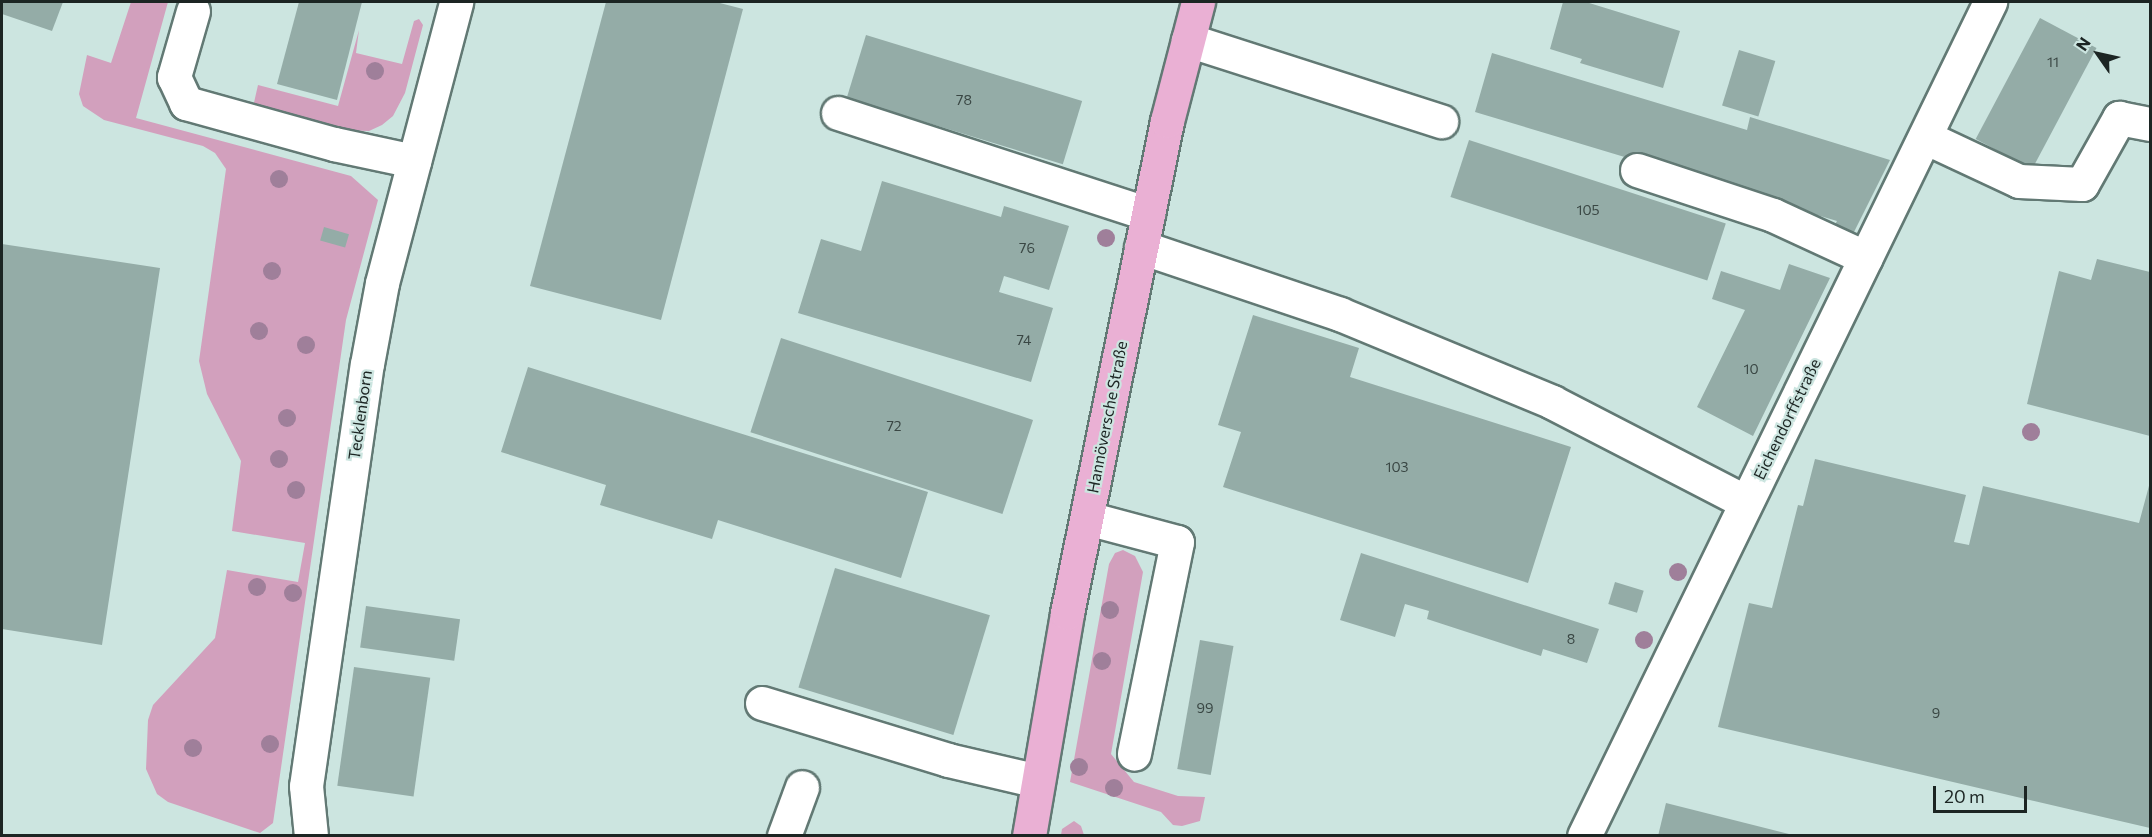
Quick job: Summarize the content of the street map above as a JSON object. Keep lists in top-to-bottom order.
{
  "streets": {
    "main road": ["Hannöversche Straße"],
    "street": ["Tecklenborn", "Eichendorffstraße"]
  },
  "house_numbers": [
    "11",
    "78",
    "105",
    "76",
    "74",
    "10",
    "72",
    "103",
    "8",
    "99",
    "9"
  ],
  "scale_bar": "20 m",
  "north": "top left"
}
